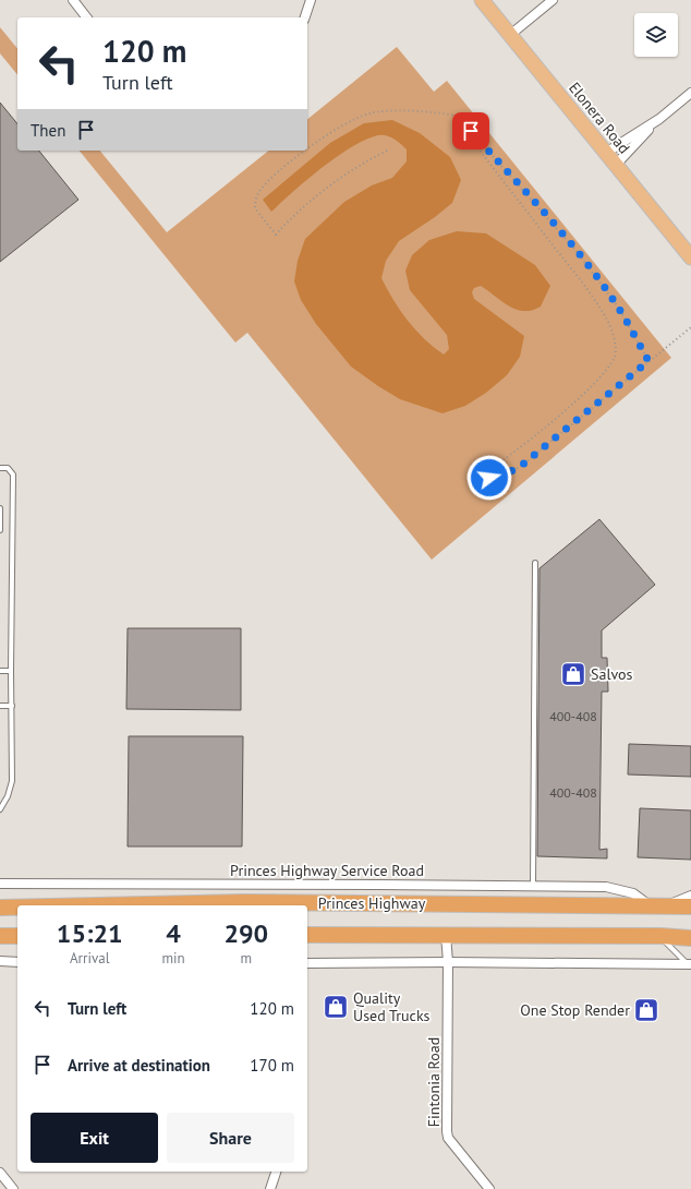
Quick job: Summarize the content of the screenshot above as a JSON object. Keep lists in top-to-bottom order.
{
  "streets": {
    "highway": ["Princes Highway"],
    "main road": ["Elonera Road"],
    "street": ["Princes Highway Service Road", "Fintonia Road"]
  },
  "crossings": [
    ["Princes Highway Service Road", "Princes Highway"],
    ["Princes Highway", "Fintonia Road"]
  ],
  "places": {
    "shop": ["Salvos", "Quality Used Trucks", "One Stop Render"]
  },
  "house_numbers": ["400-408", "400-408"],
  "page": {
    "turn": ["120 m", "Turn left"],
    "then": "Then",
    "eta": [
      "15:21",
      "Arrival",
      "4",
      "min",
      "290",
      "m"
    ],
    "list": [
      {
        "name": "Turn left",
        "value": "120 m"
      },
      {
        "name": "Arrive at destination",
        "value": "170 m"
      }
    ],
    "buttons": ["Exit", "Share"]
  }
}
